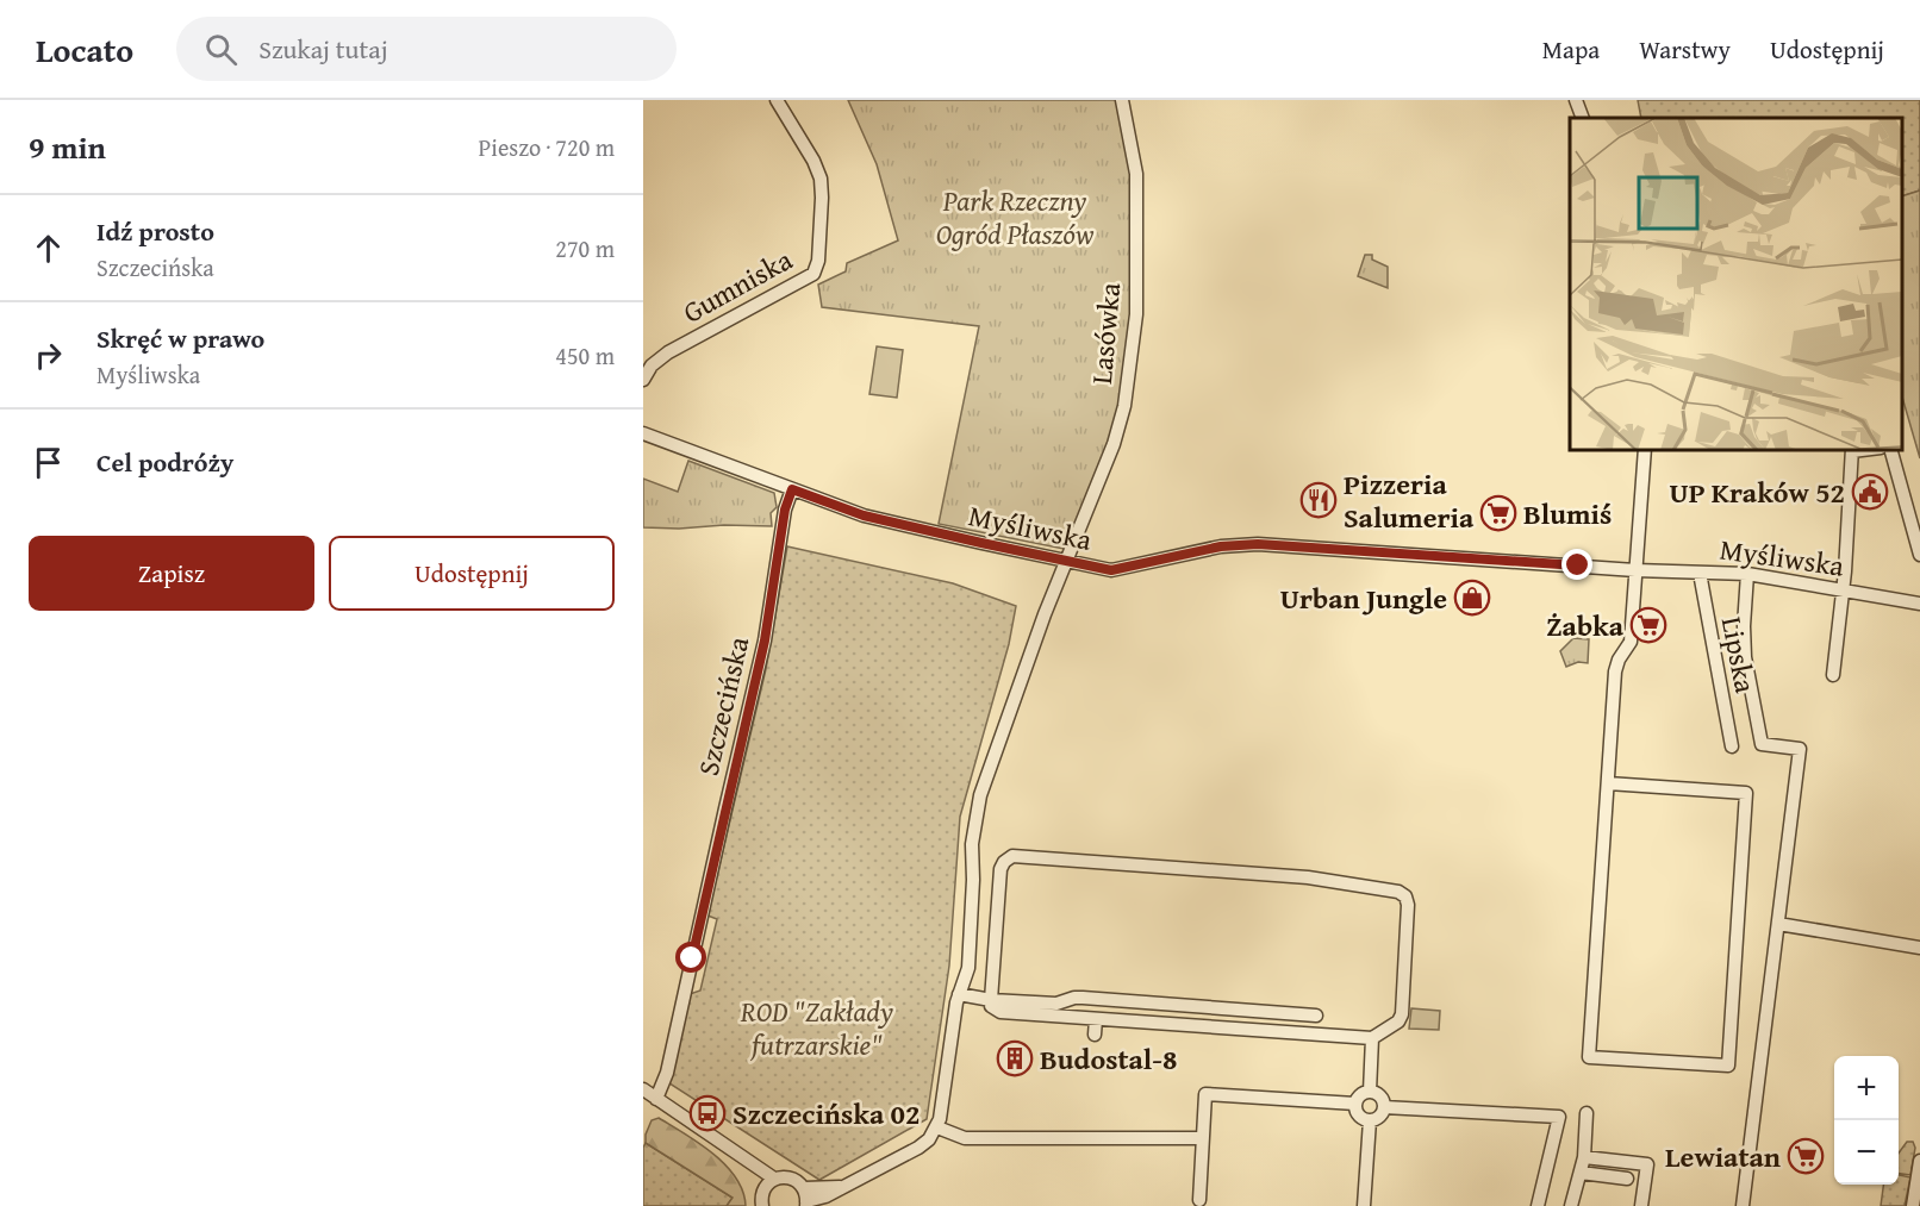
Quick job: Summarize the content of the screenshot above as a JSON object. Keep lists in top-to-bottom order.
{
  "streets": {
    "street": [
      "Gumniska",
      "Lasówka",
      "Myśliwska",
      "Lipska",
      "Szczecińska"
    ]
  },
  "crossings": [
    ["Lasówka", "Myśliwska"],
    ["Myśliwska", "Lipska"],
    ["Myśliwska", "Szczecińska"]
  ],
  "parks": ["Park Rzeczny Ogród Płaszów", "ROD \"Zakłady futrzarskie\""],
  "places": {
    "public building": ["UP Kraków 52"],
    "restaurant": ["Pizzeria Salumeria"],
    "supermarket": ["Blumiś", "Żabka", "Lewiatan"],
    "shop": ["Urban Jungle"],
    "building": ["Budostal-8"],
    "bus stop": ["Szczecińska 02"]
  },
  "page": {
    "header": "Locato",
    "search": "Szukaj tutaj",
    "nav": ["Mapa", "Warstwy", "Udostępnij"],
    "heading": ["9 min", "Pieszo · 720 m"],
    "list": [
      ["Idź prosto", "Szczecińska", "270 m"],
      ["Skręć w prawo", "Myśliwska", "450 m"],
      "Cel podróży"
    ],
    "buttons": ["Zapisz", "Udostępnij"],
    "map_buttons": ["+", "−"]
  }
}
